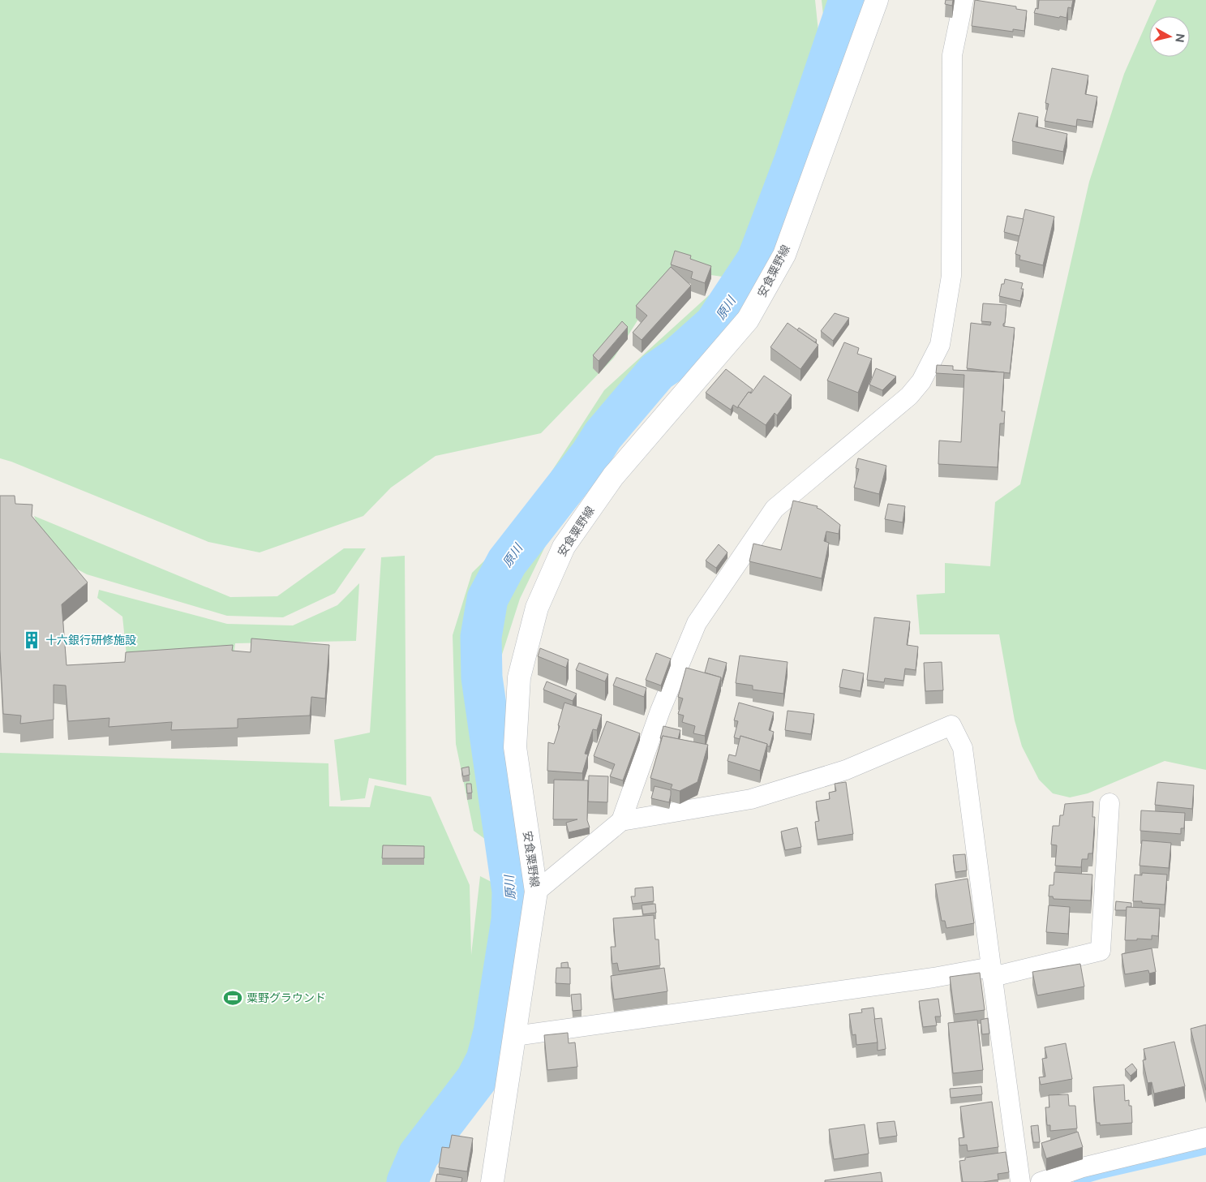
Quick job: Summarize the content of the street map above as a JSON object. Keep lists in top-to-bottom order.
{
  "streets": {
    "main road": ["安食粟野線"]
  },
  "water": ["原川"],
  "places": {
    "building": ["十六銀行研修施設"],
    "sports": ["粟野グラウンド"]
  },
  "north": "right"
}
